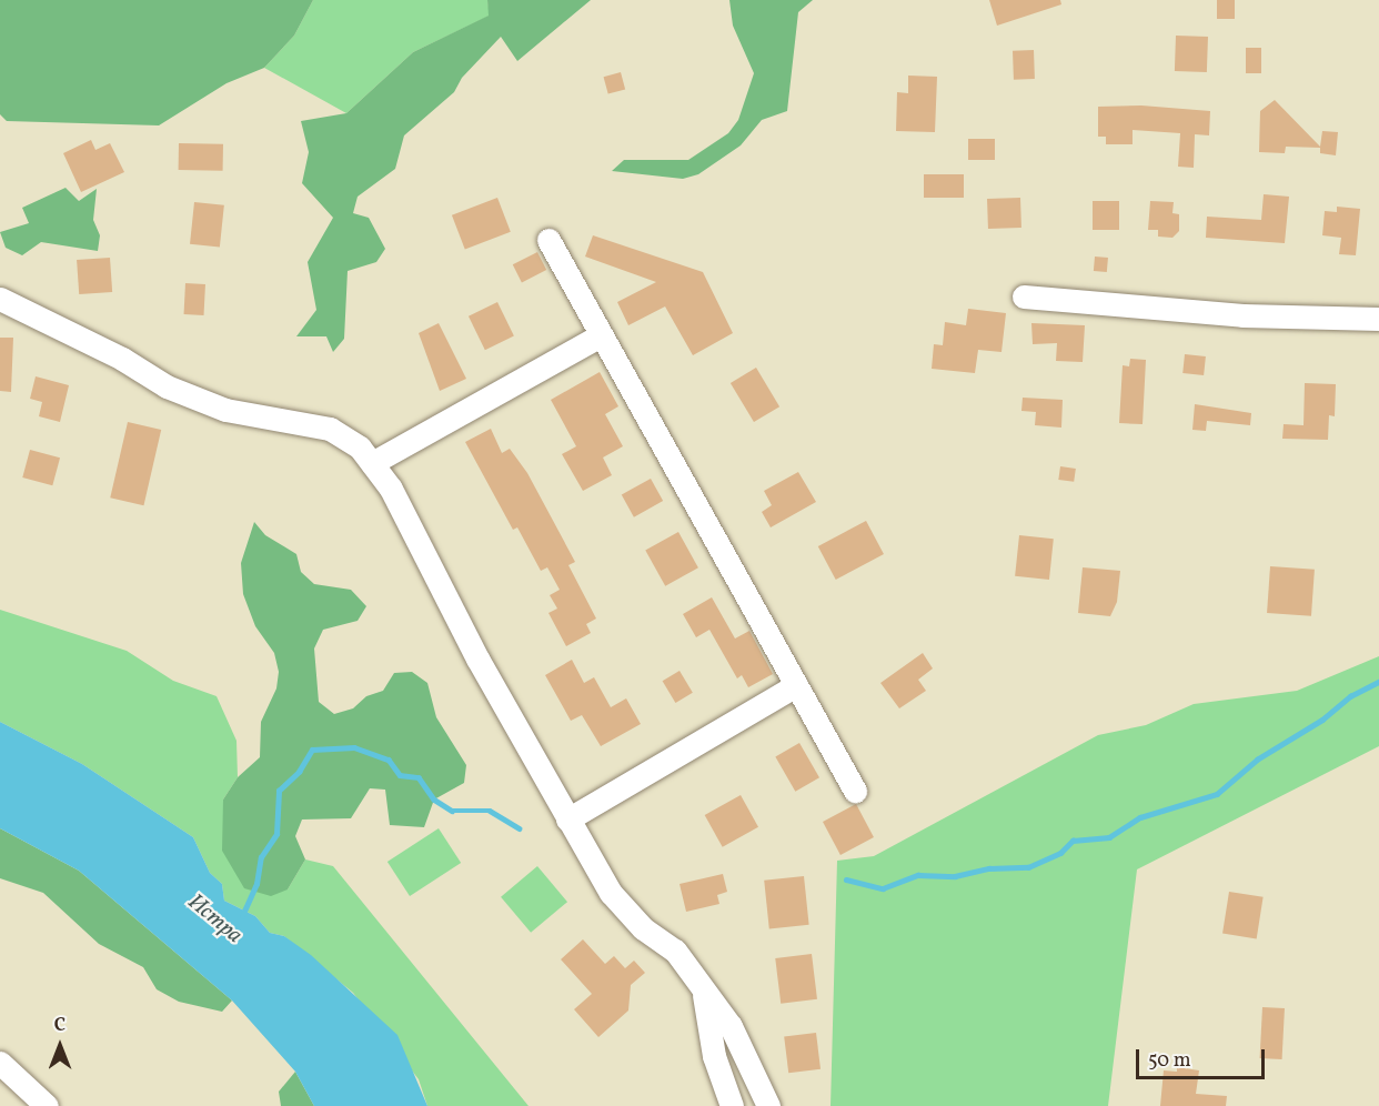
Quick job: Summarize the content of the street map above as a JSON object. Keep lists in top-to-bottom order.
{
  "water": ["Истра"],
  "scale_bar": "50 m",
  "north": "top"
}
